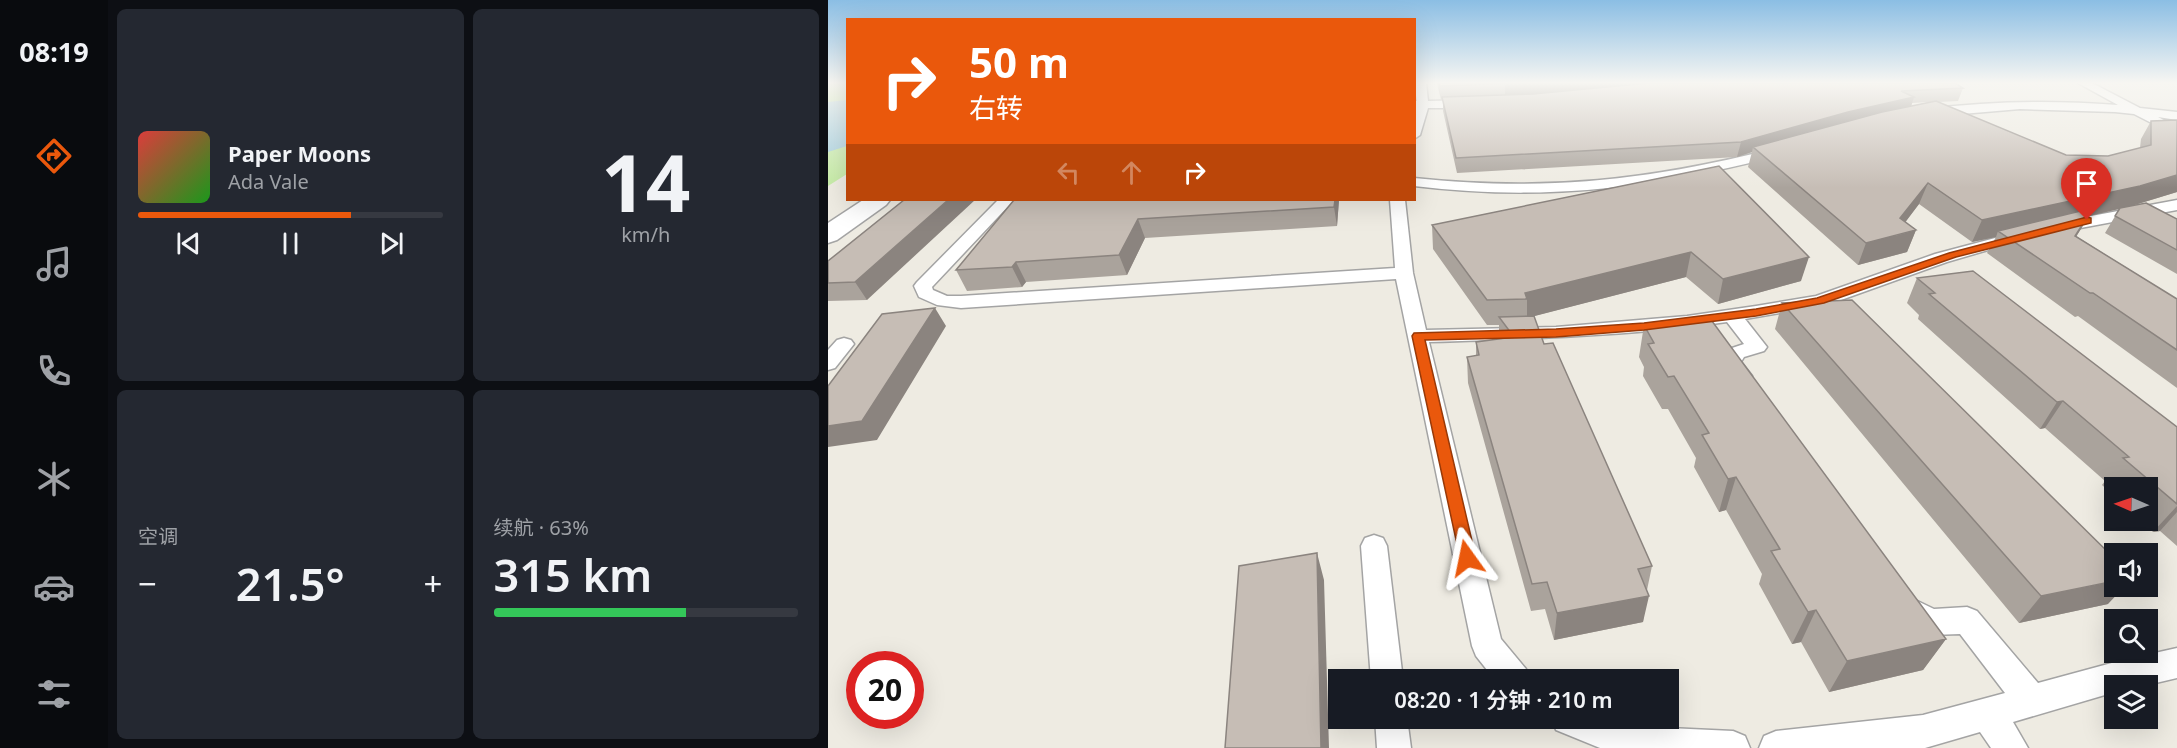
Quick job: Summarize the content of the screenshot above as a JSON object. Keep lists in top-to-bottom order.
{
  "north": "left",
  "page": {
    "tabs": "08:19",
    "tile": [
      ["14", "km/h"],
      "空调",
      ["续航 · 63%", "315 km"]
    ],
    "turn": ["50 m", "右转"],
    "song": ["Paper Moons", "Ada Vale"],
    "heat": ["−", "21.5°", "+"],
    "limit": "20",
    "trip": "08:20 · 1 分钟 · 210 m"
  }
}
